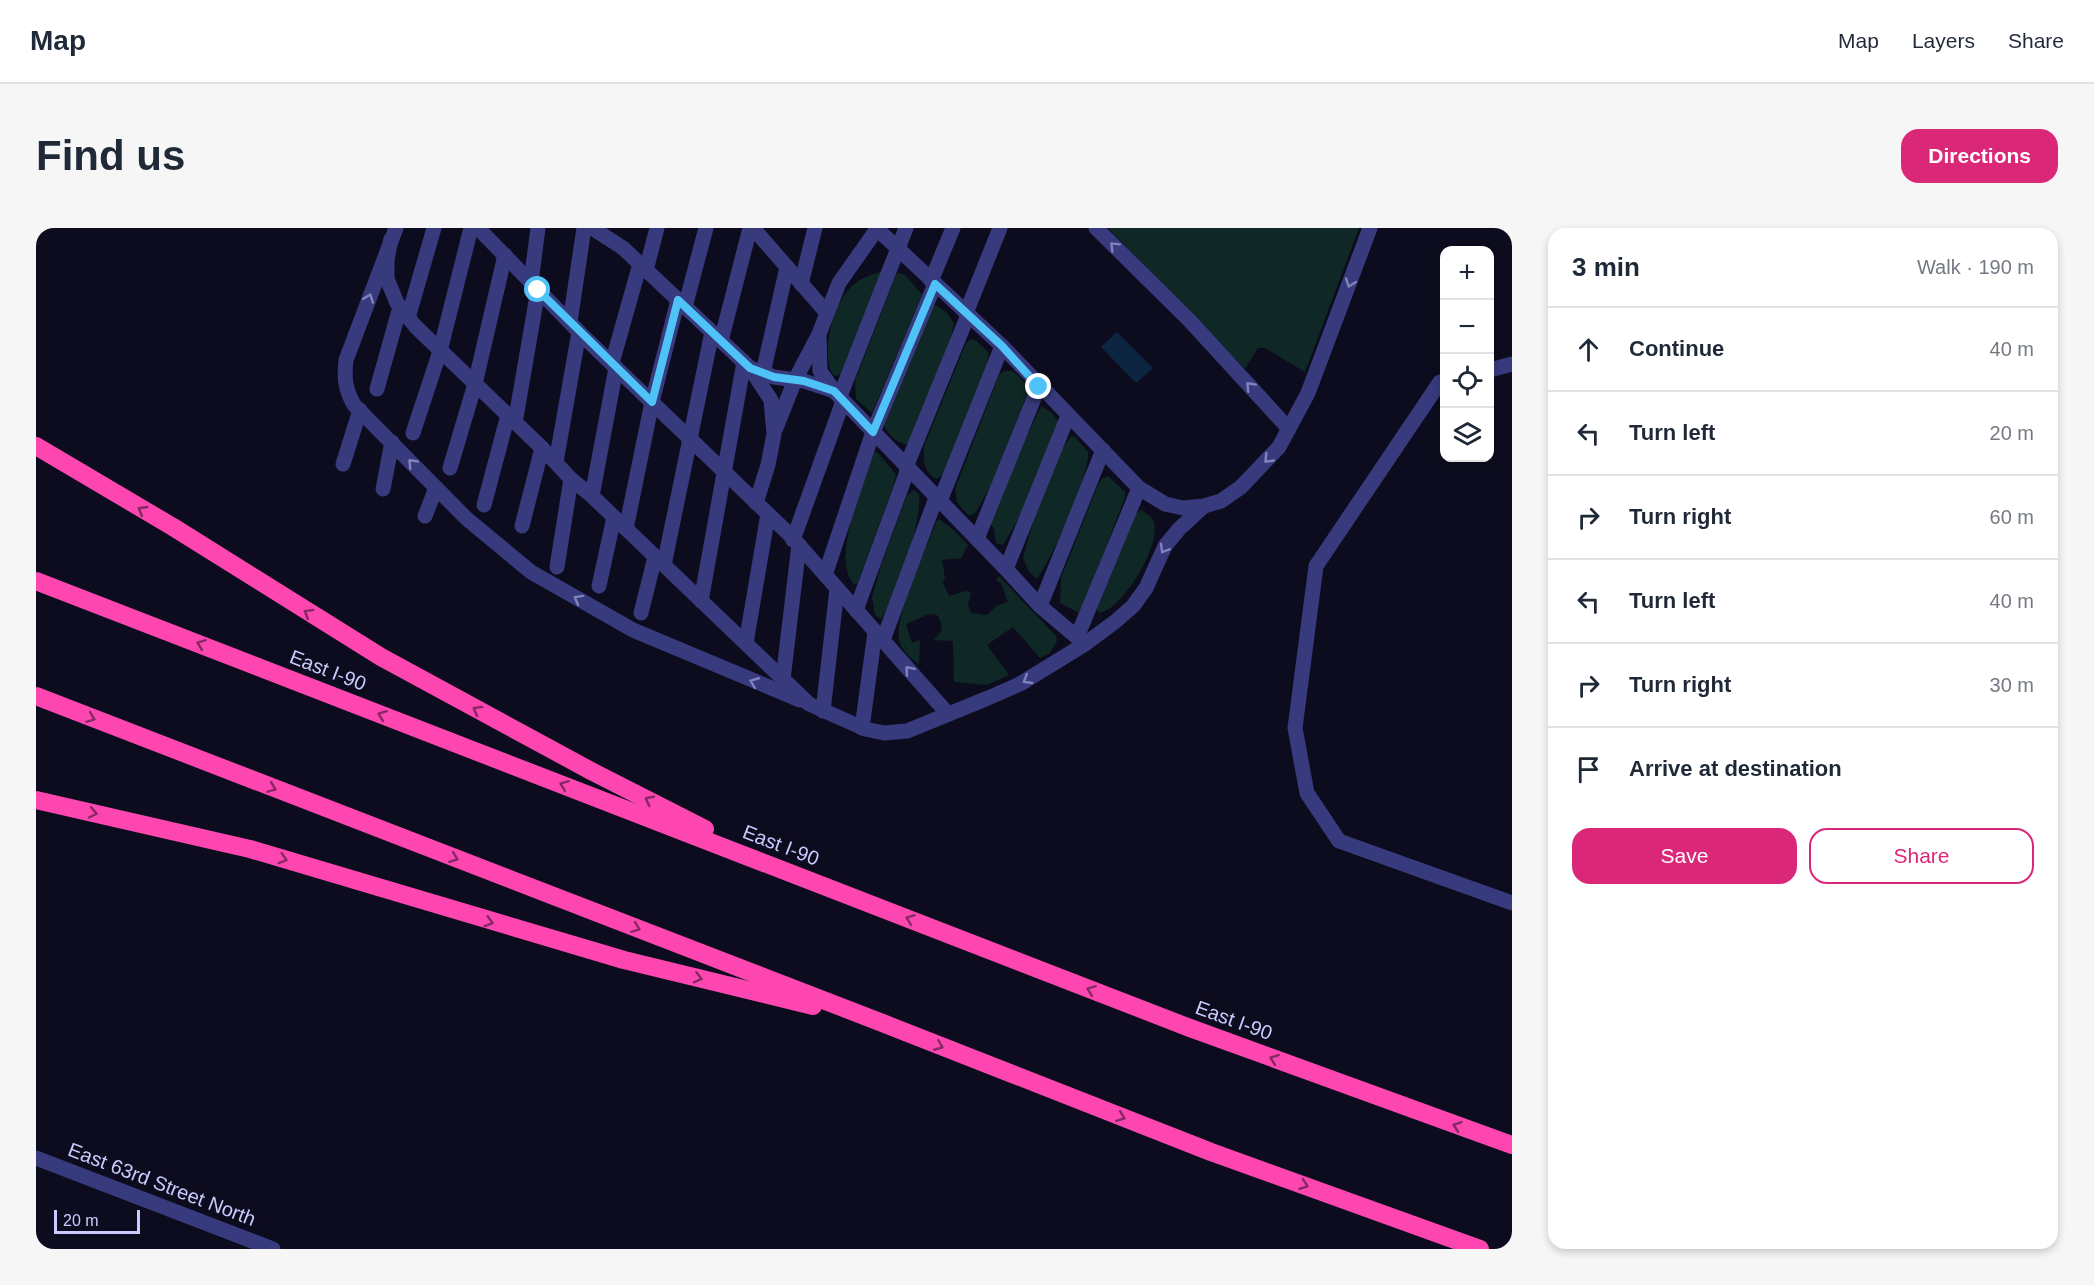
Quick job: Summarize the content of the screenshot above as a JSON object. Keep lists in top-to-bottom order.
{
  "streets": {
    "highway": ["East I-90"],
    "street": ["East 63rd Street North"]
  },
  "scale_bar": "20 m",
  "page": {
    "header": "Map",
    "nav": ["Map", "Layers", "Share"],
    "buttons": [
      "Directions",
      ["Save", "Share"]
    ],
    "title": "Find us",
    "heading": ["3 min", "Walk · 190 m"],
    "map_buttons": ["+", "−"],
    "list": [
      ["Continue", "40 m"],
      ["Turn left", "20 m"],
      ["Turn right", "60 m"],
      ["Turn left", "40 m"],
      ["Turn right", "30 m"],
      "Arrive at destination"
    ],
    "scale": "20 m"
  }
}
